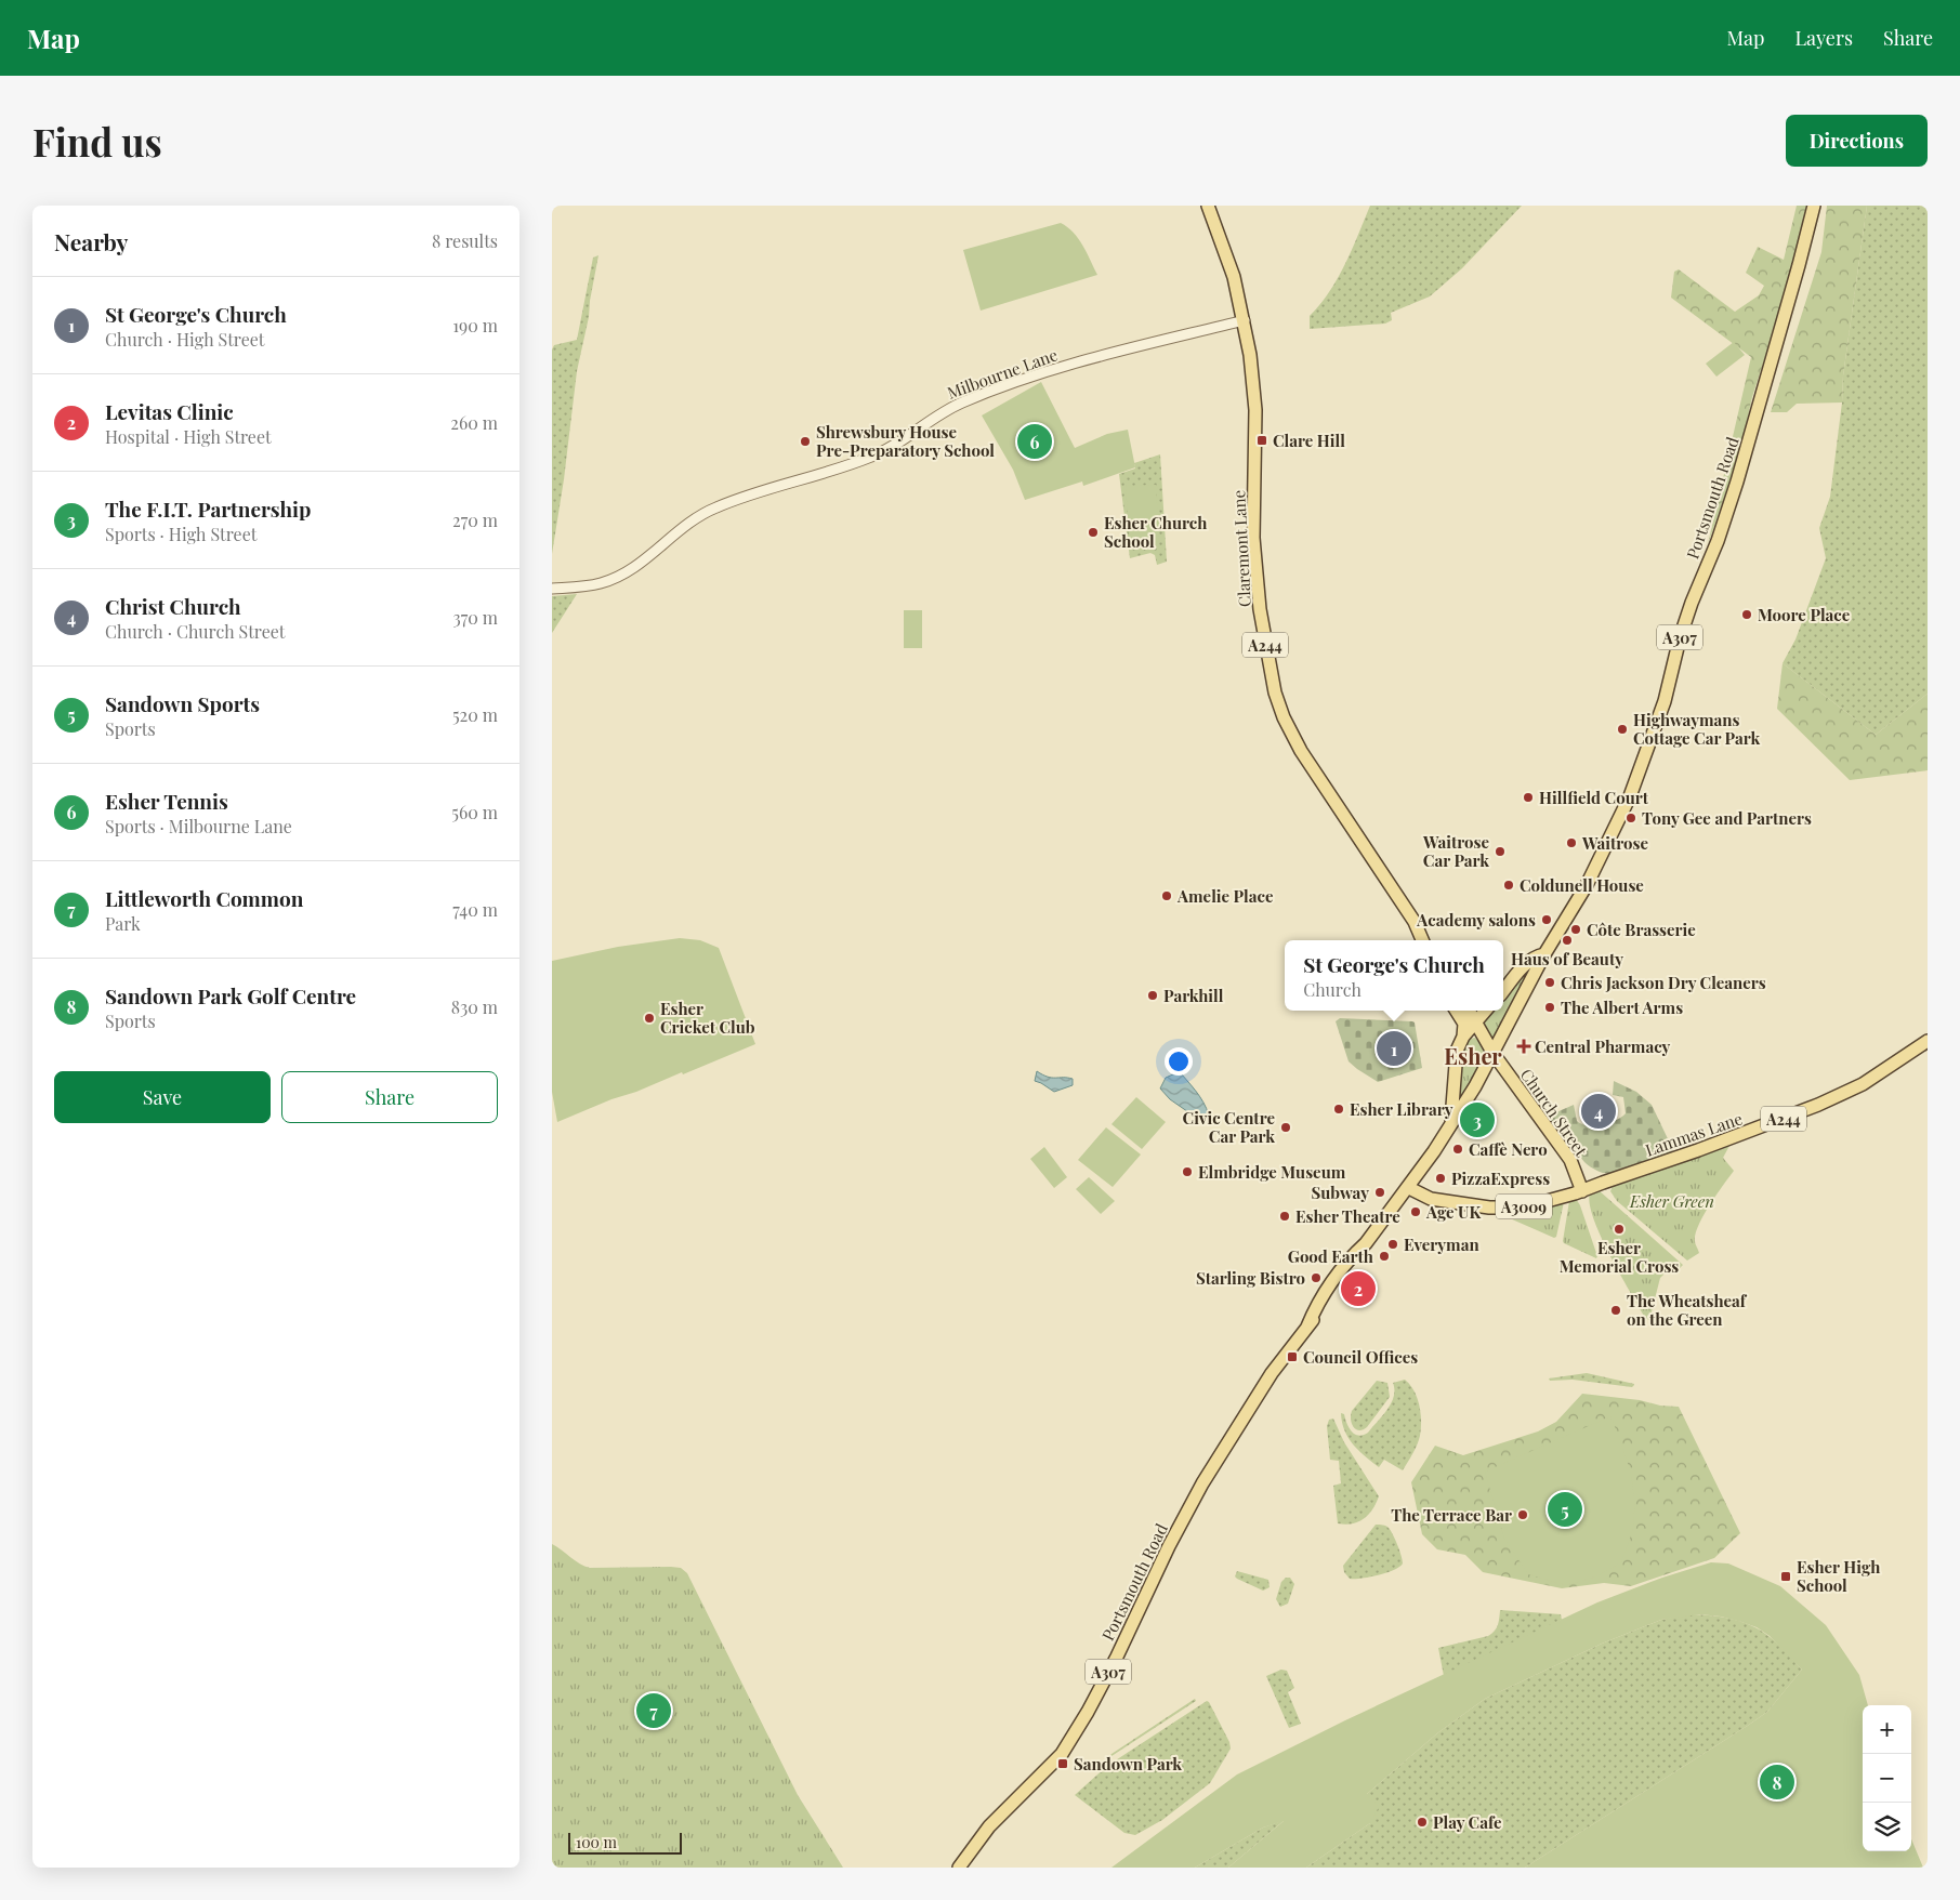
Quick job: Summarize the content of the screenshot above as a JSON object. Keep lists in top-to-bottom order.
{
  "streets": {
    "main road": [
      "Portsmouth Road",
      "Claremont Lane",
      "A307",
      "A244",
      "Church Street",
      "Lammas Lane",
      "A3009"
    ],
    "street": ["Milbourne Lane"]
  },
  "crossings": [
    ["Milbourne Lane", "Claremont Lane"],
    ["Milbourne Lane", "A244"],
    ["Portsmouth Road", "A307"],
    ["Portsmouth Road", "A3009"],
    ["Claremont Lane", "A244"],
    ["A307", "Church Street"],
    ["A307", "A3009"],
    ["Church Street", "Lammas Lane"],
    ["Church Street", "A3009"],
    ["Lammas Lane", "A3009"]
  ],
  "districts": ["Esher"],
  "parks": ["Esher Green"],
  "places": {
    "transit": [
      "Clare Hill",
      "Council Offices",
      "Esher High School",
      "Sandown Park"
    ],
    "other": [
      "Shrewsbury House Pre-Preparatory School",
      "Esher Church School",
      "Moore Place",
      "Highwaymans Cottage Car Park",
      "Hillfield Court",
      "Tony Gee and Partners",
      "Waitrose",
      "Waitrose Car Park",
      "Coldunell House",
      "Amelie Place",
      "Academy salons",
      "Côte Brasserie",
      "Haus of Beauty",
      "Chris Jackson Dry Cleaners",
      "Parkhill",
      "The Albert Arms",
      "Esher Cricket Club",
      "Esher Library",
      "Civic Centre Car Park",
      "Caffè Nero",
      "Elmbridge Museum",
      "PizzaExpress",
      "Subway",
      "Age UK",
      "Esher Theatre",
      "Esher Memorial Cross",
      "Everyman",
      "Good Earth",
      "Starling Bistro",
      "The Wheatsheaf on the Green",
      "The Terrace Bar",
      "Play Cafe"
    ],
    "health": ["Central Pharmacy"]
  },
  "scale_bar": "100 m",
  "page": {
    "header": "Map",
    "nav": ["Map", "Layers", "Share"],
    "buttons": [
      "Directions",
      ["Save", "Share"]
    ],
    "title": "Find us",
    "heading": ["Nearby", "8 results"],
    "list": [
      {
        "mark": "1",
        "name": "St George's Church",
        "note": "Church · High Street",
        "value": "190 m"
      },
      {
        "mark": "2",
        "name": "Levitas Clinic",
        "note": "Hospital · High Street",
        "value": "260 m"
      },
      {
        "mark": "3",
        "name": "The F.I.T. Partnership",
        "note": "Sports · High Street",
        "value": "270 m"
      },
      {
        "mark": "4",
        "name": "Christ Church",
        "note": "Church · Church Street",
        "value": "370 m"
      },
      {
        "mark": "5",
        "name": "Sandown Sports",
        "note": "Sports",
        "value": "520 m"
      },
      {
        "mark": "6",
        "name": "Esher Tennis",
        "note": "Sports · Milbourne Lane",
        "value": "560 m"
      },
      {
        "mark": "7",
        "name": "Littleworth Common",
        "note": "Park",
        "value": "740 m"
      },
      {
        "mark": "8",
        "name": "Sandown Park Golf Centre",
        "note": "Sports",
        "value": "830 m"
      }
    ],
    "pins": [
      "6",
      "1",
      "4",
      "3",
      "2",
      "5",
      "7",
      "8"
    ],
    "popup": ["St George's Church", "Church"],
    "map_buttons": ["+", "−"],
    "scale": "100 m"
  }
}
